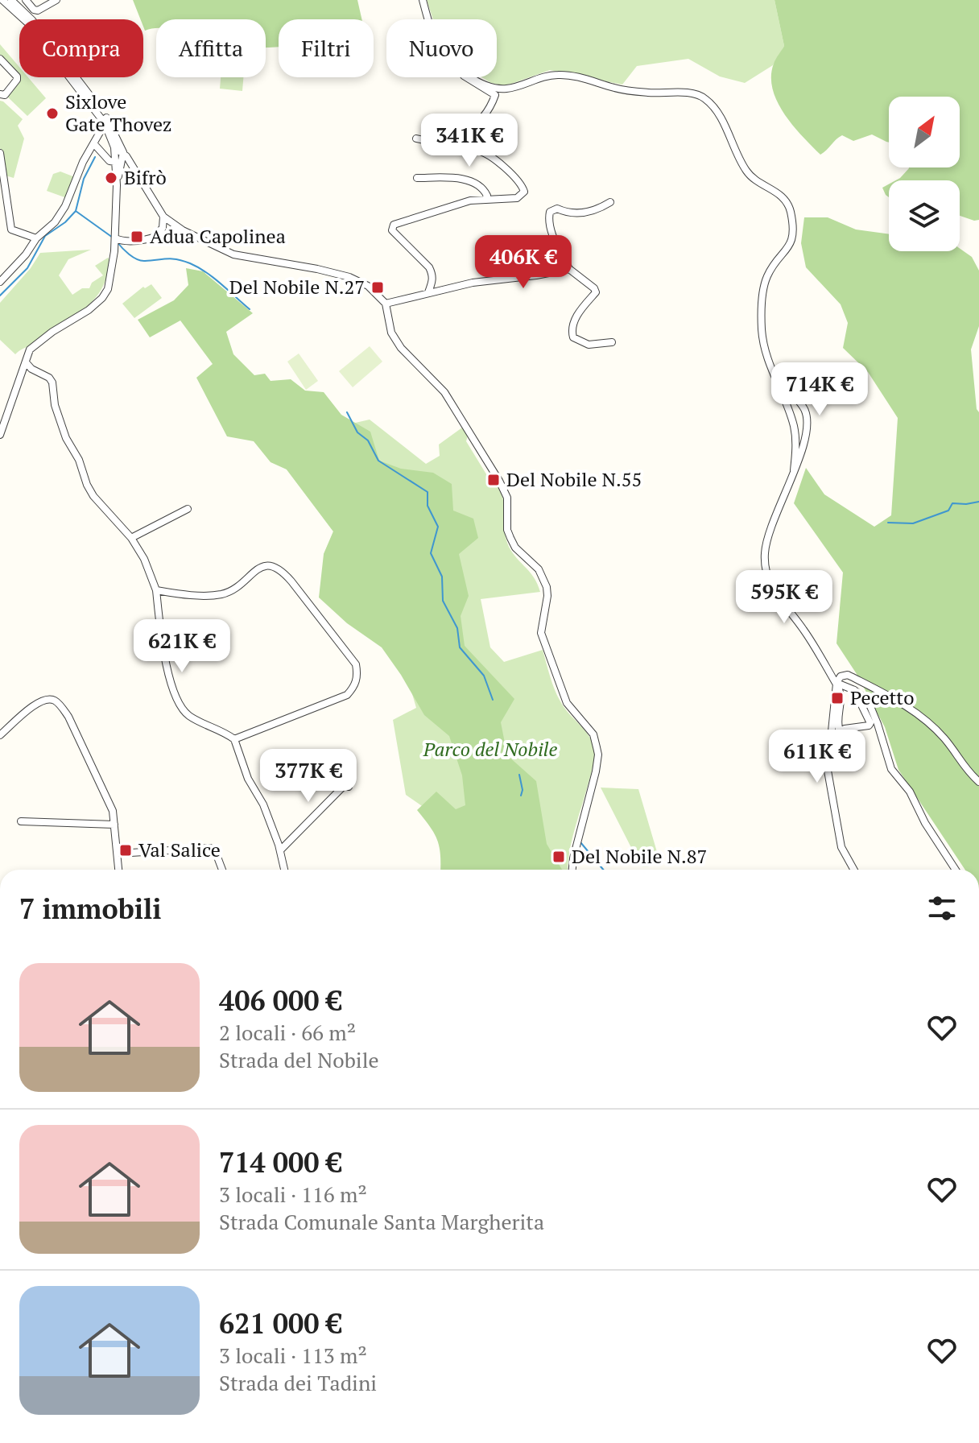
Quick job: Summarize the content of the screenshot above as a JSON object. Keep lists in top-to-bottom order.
{
  "parks": ["Parco del Nobile"],
  "places": {
    "other": ["Sixlove Gate Thovez", "Bifrò"],
    "transit": [
      "Adua Capolinea",
      "Del Nobile N.27",
      "Del Nobile N.55",
      "Pecetto",
      "Val Salice",
      "Del Nobile N.87"
    ]
  },
  "north": "top right",
  "page": {
    "chip": [
      "Compra",
      "Affitta",
      "Filtri",
      "Nuovo"
    ],
    "price": [
      "341K €",
      "406K €",
      "714K €",
      "595K €",
      "621K €",
      "611K €",
      "377K €"
    ],
    "heading": "7 immobili",
    "list": [
      {
        "name": "406 000 €",
        "note": "2 locali · 66 m² · Strada del Nobile"
      },
      {
        "name": "714 000 €",
        "note": "3 locali · 116 m² · Strada Comunale Santa Margherita"
      },
      {
        "name": "621 000 €",
        "note": "3 locali · 113 m² · Strada dei Tadini"
      }
    ]
  }
}
